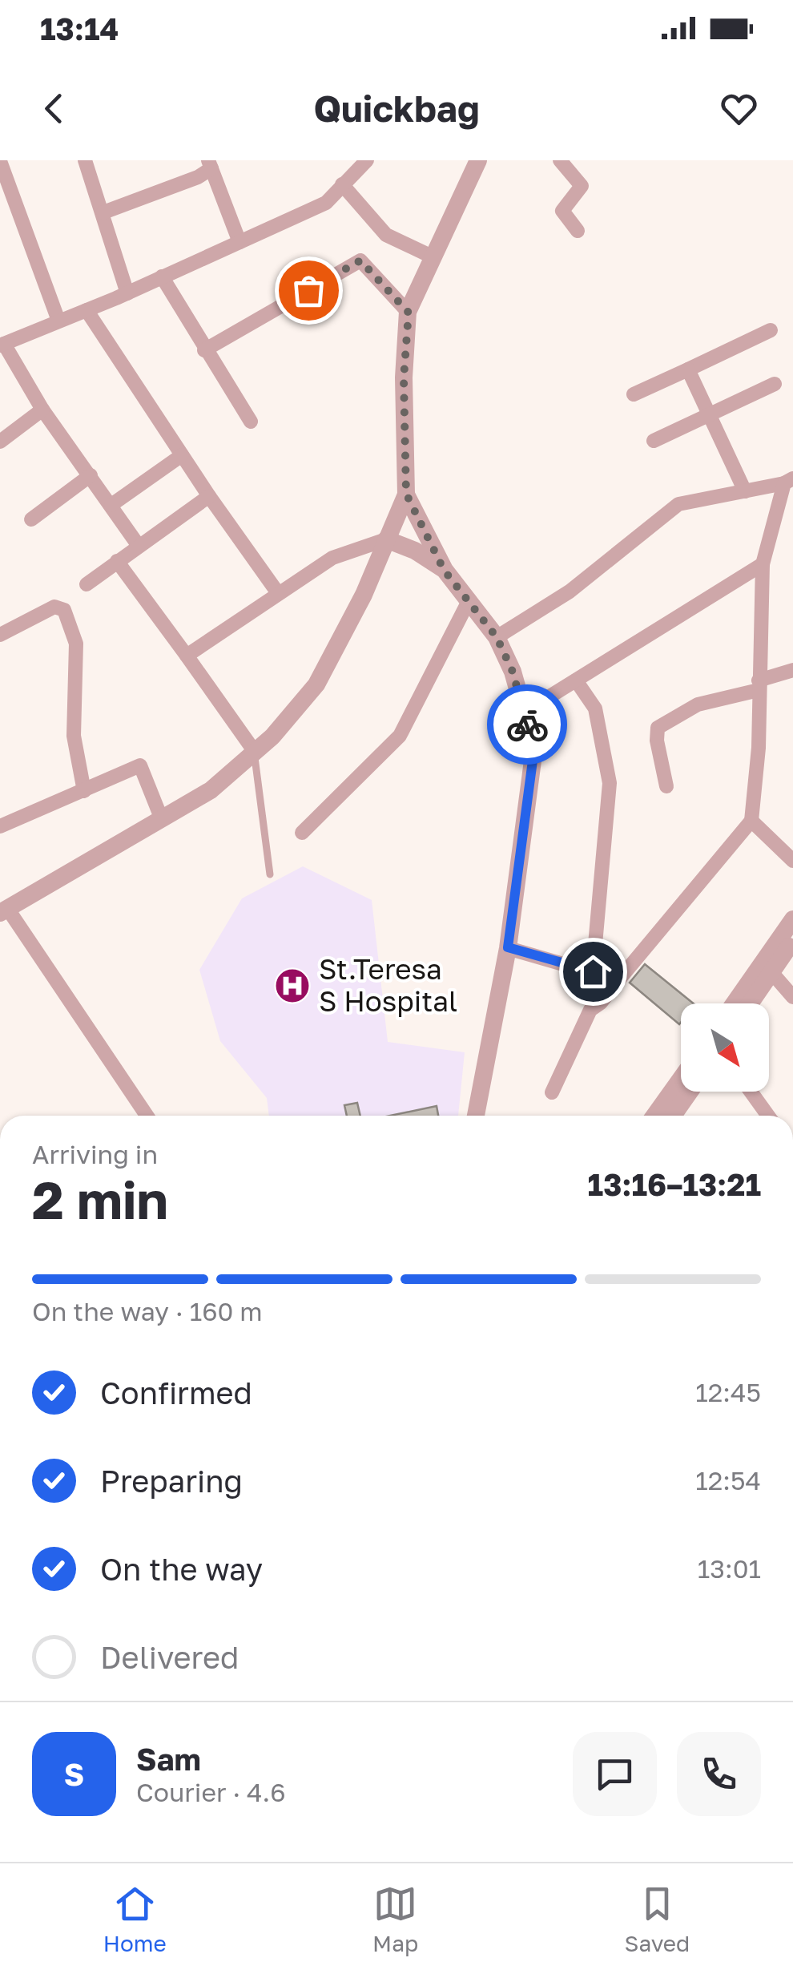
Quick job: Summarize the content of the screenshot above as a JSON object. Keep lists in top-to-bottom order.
{
  "places": {
    "hospital": ["St.Teresa S Hospital"]
  },
  "north": "bottom right",
  "page": {
    "status": "13:14",
    "header": "Quickbag",
    "heading": ["2 min", "Arriving in", "13:16–13:21"],
    "panel": ["Sam", "Courier · 4.6"],
    "bar": "On the way · 160 m",
    "list": [
      ["Confirmed", "12:45"],
      ["Preparing", "12:54"],
      ["On the way", "13:01"],
      "Delivered"
    ],
    "round": "S",
    "tabs": ["Home", "Map", "Saved"]
  }
}
